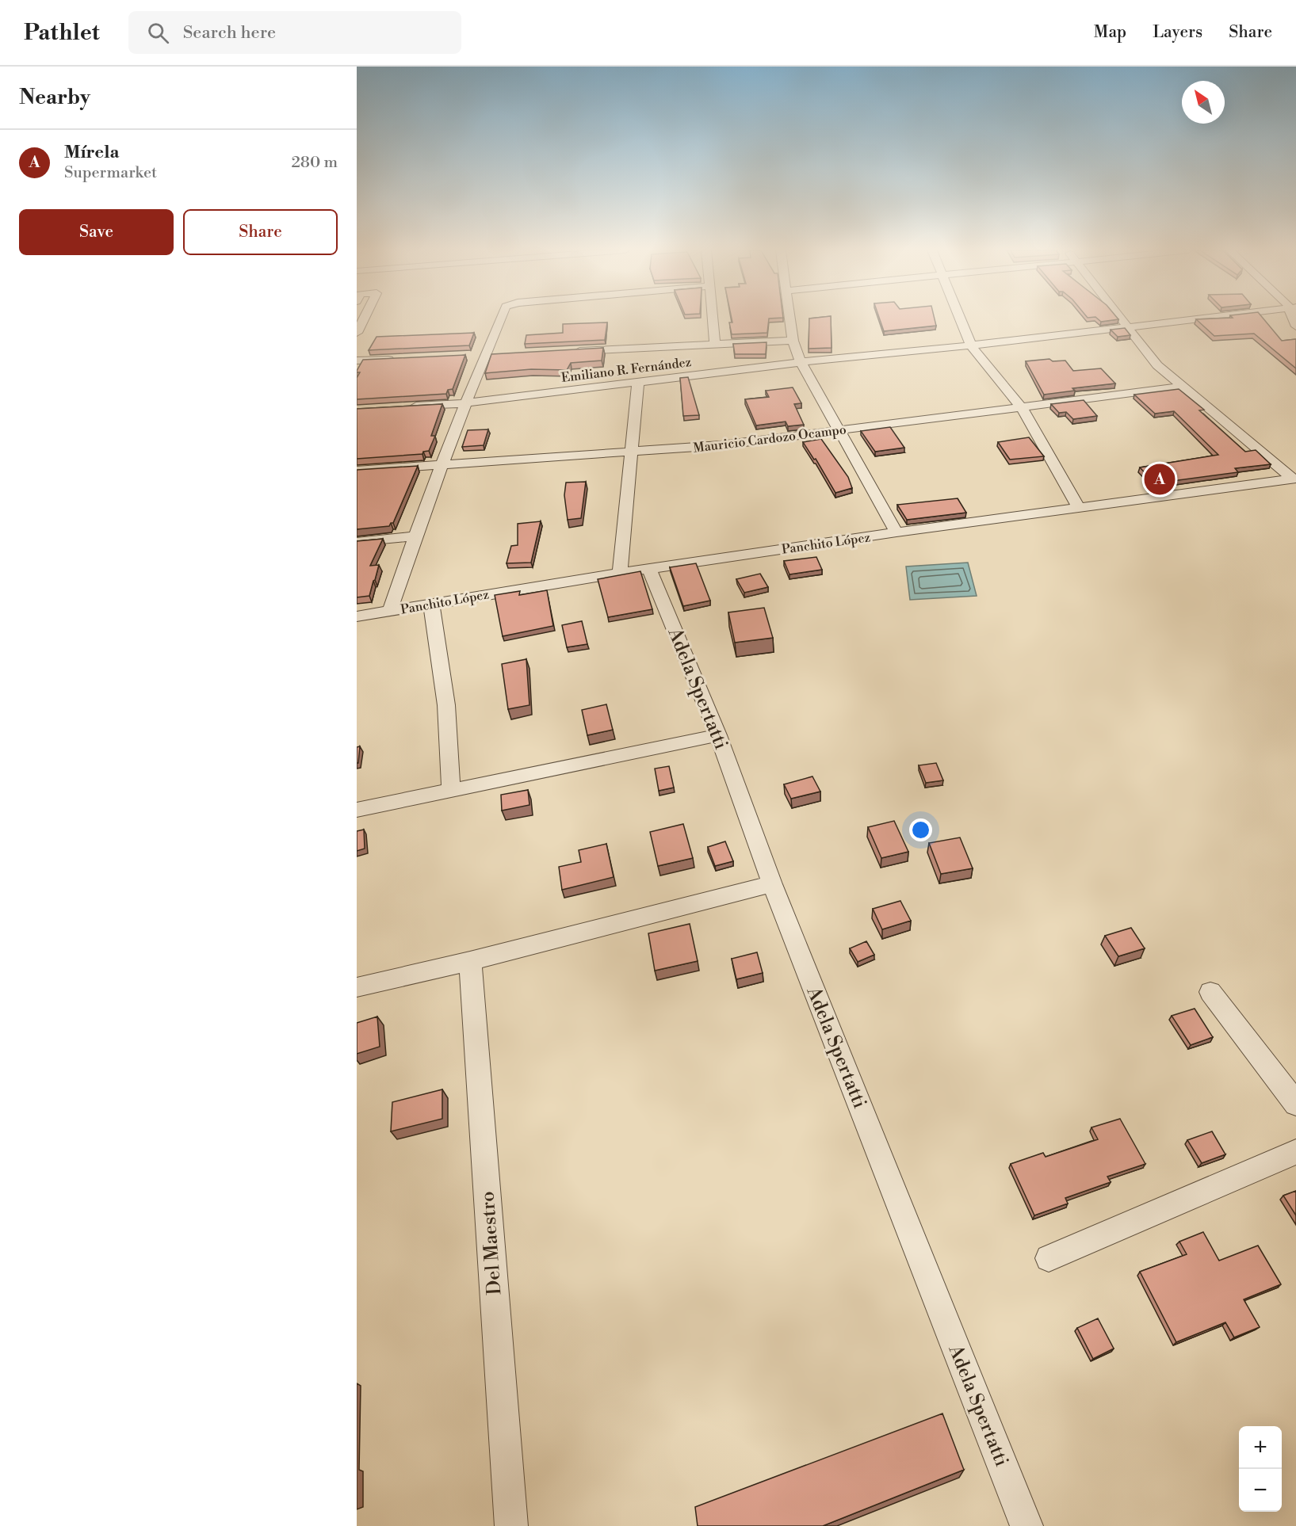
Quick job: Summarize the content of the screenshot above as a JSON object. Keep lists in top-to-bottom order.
{
  "streets": {
    "street": [
      "Emiliano R. Fernández",
      "Mauricio Cardozo Ocampo",
      "Panchito López",
      "Adela Spertatti",
      "Del Maestro"
    ]
  },
  "crossings": [
    ["Panchito López", "Adela Spertatti"]
  ],
  "north": "top left",
  "page": {
    "header": "Pathlet",
    "search": "Search here",
    "nav": ["Map", "Layers", "Share"],
    "heading": "Nearby",
    "list": [
      {
        "mark": "A",
        "name": "Mírela",
        "note": "Supermarket",
        "value": "280 m"
      }
    ],
    "buttons": ["Save", "Share"],
    "pins": "A",
    "map_buttons": ["+", "−"]
  }
}
